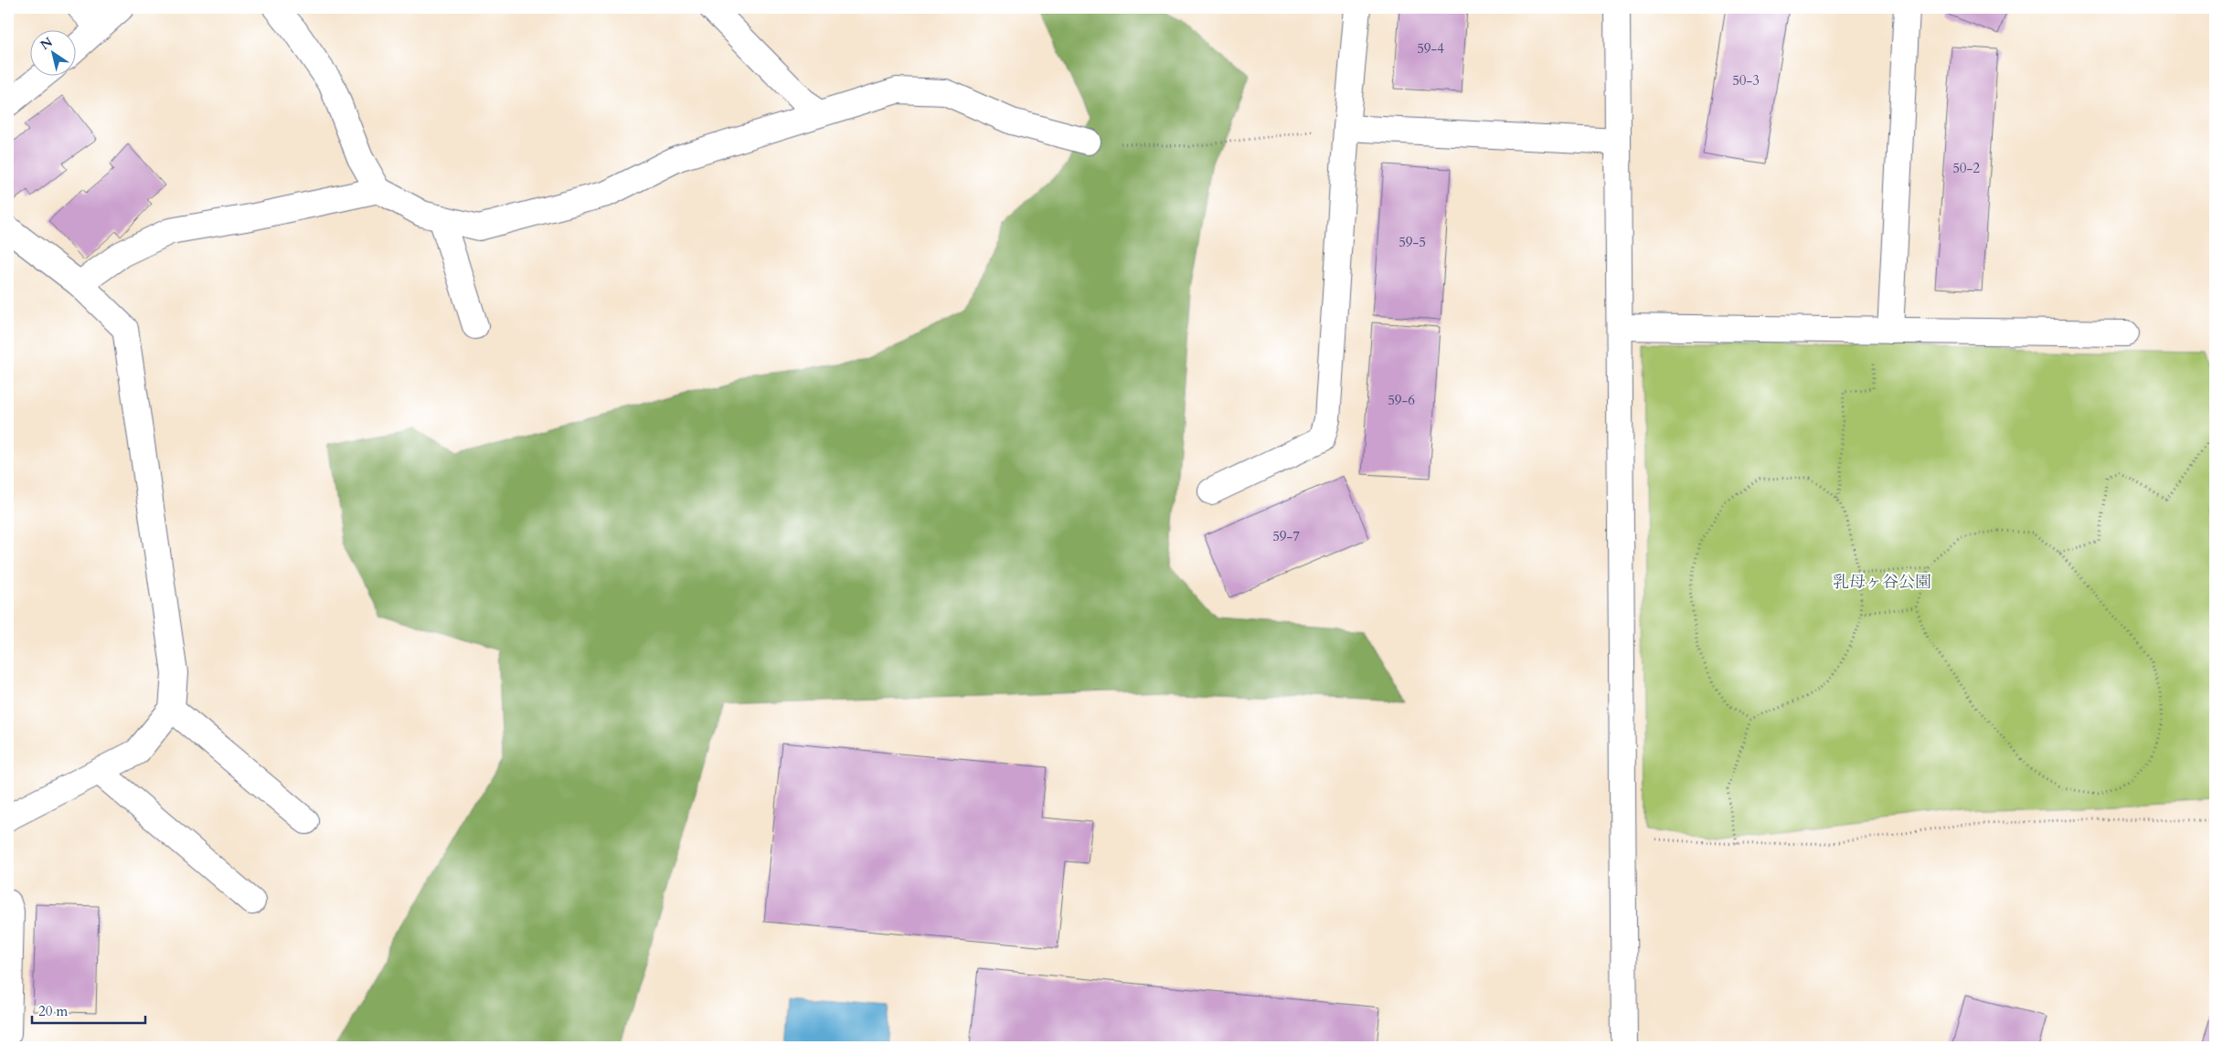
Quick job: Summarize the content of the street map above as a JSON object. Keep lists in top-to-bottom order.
{
  "parks": ["乳母ヶ谷公園"],
  "house_numbers": [
    "59-4",
    "50-3",
    "50-2",
    "59-5",
    "59-6",
    "59-7"
  ],
  "scale_bar": "20 m",
  "north": "top left"
}
